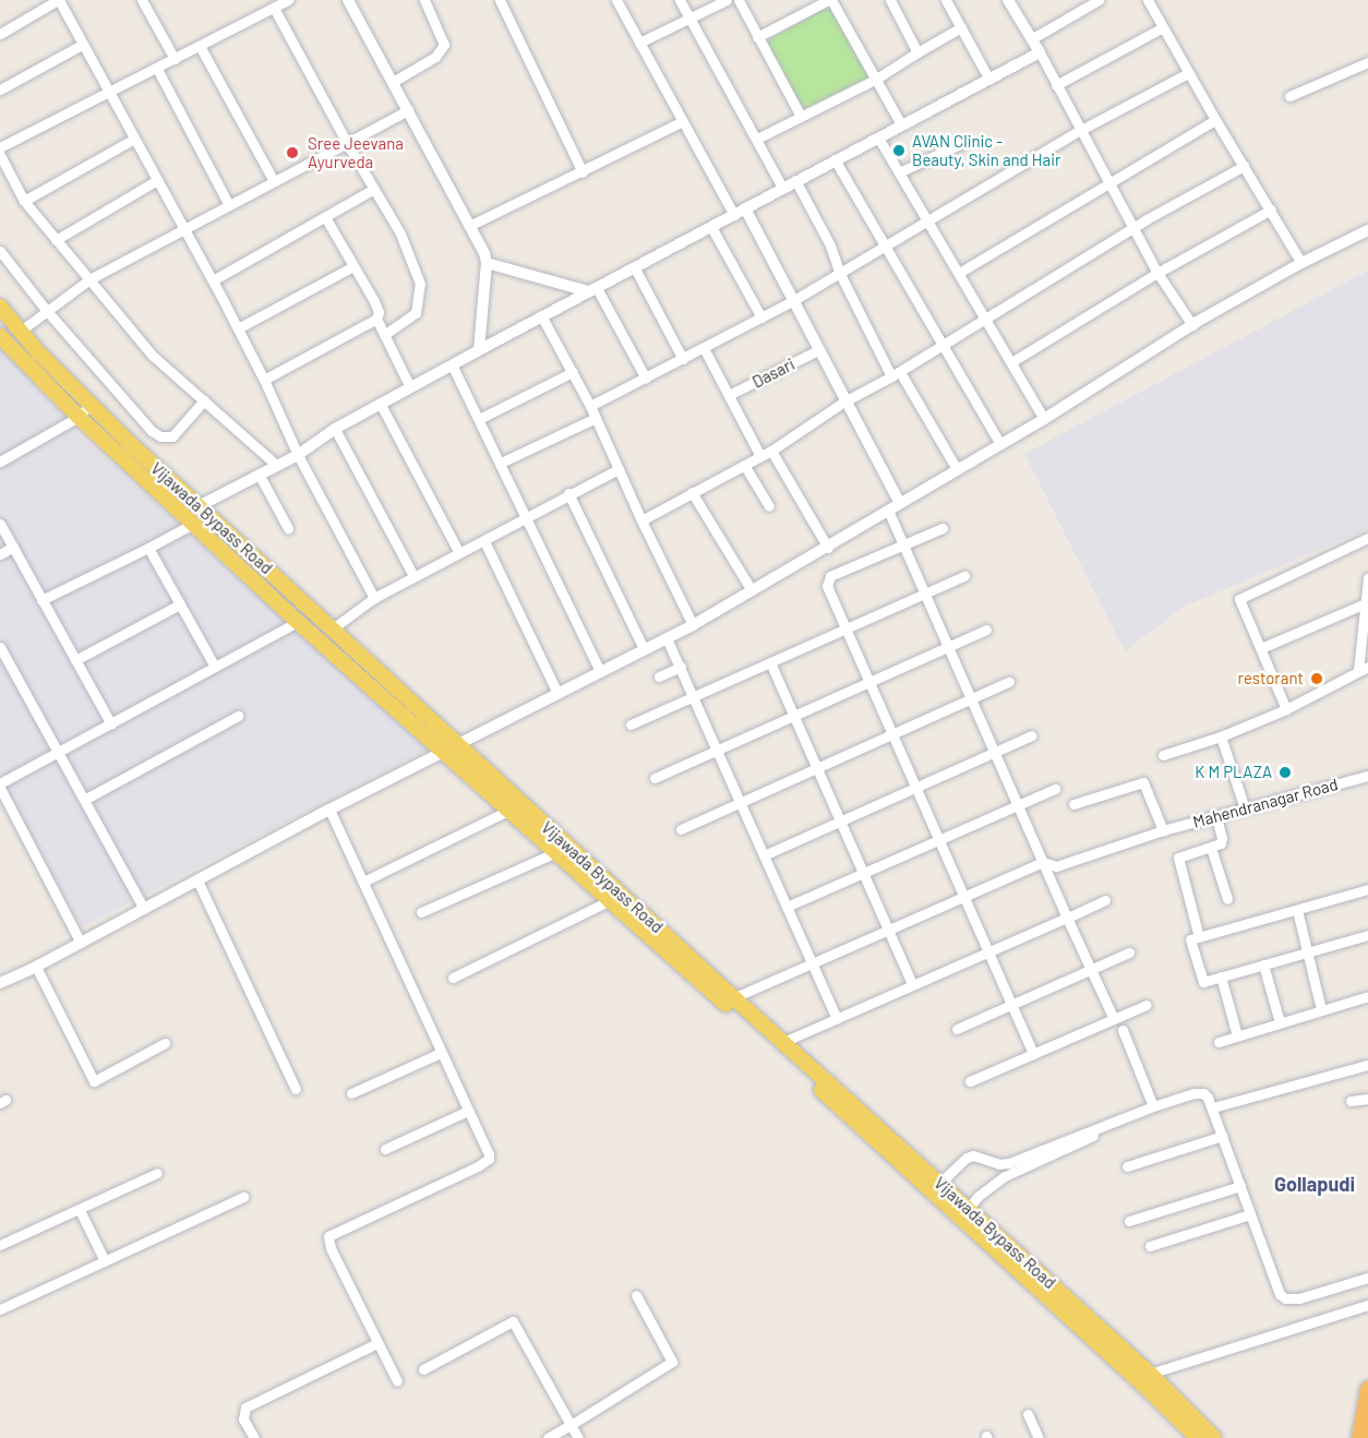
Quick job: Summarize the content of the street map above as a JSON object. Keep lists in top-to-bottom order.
{
  "streets": {
    "main road": ["Vijawada Bypass Road"],
    "street": ["Dasari", "Mahendranagar Road"]
  },
  "districts": ["Gollapudi"],
  "places": [
    "AVAN Clinic - Beauty, Skin and Hair",
    "Sree Jeevana Ayurveda",
    "restorant",
    "K M PLAZA"
  ]
}
